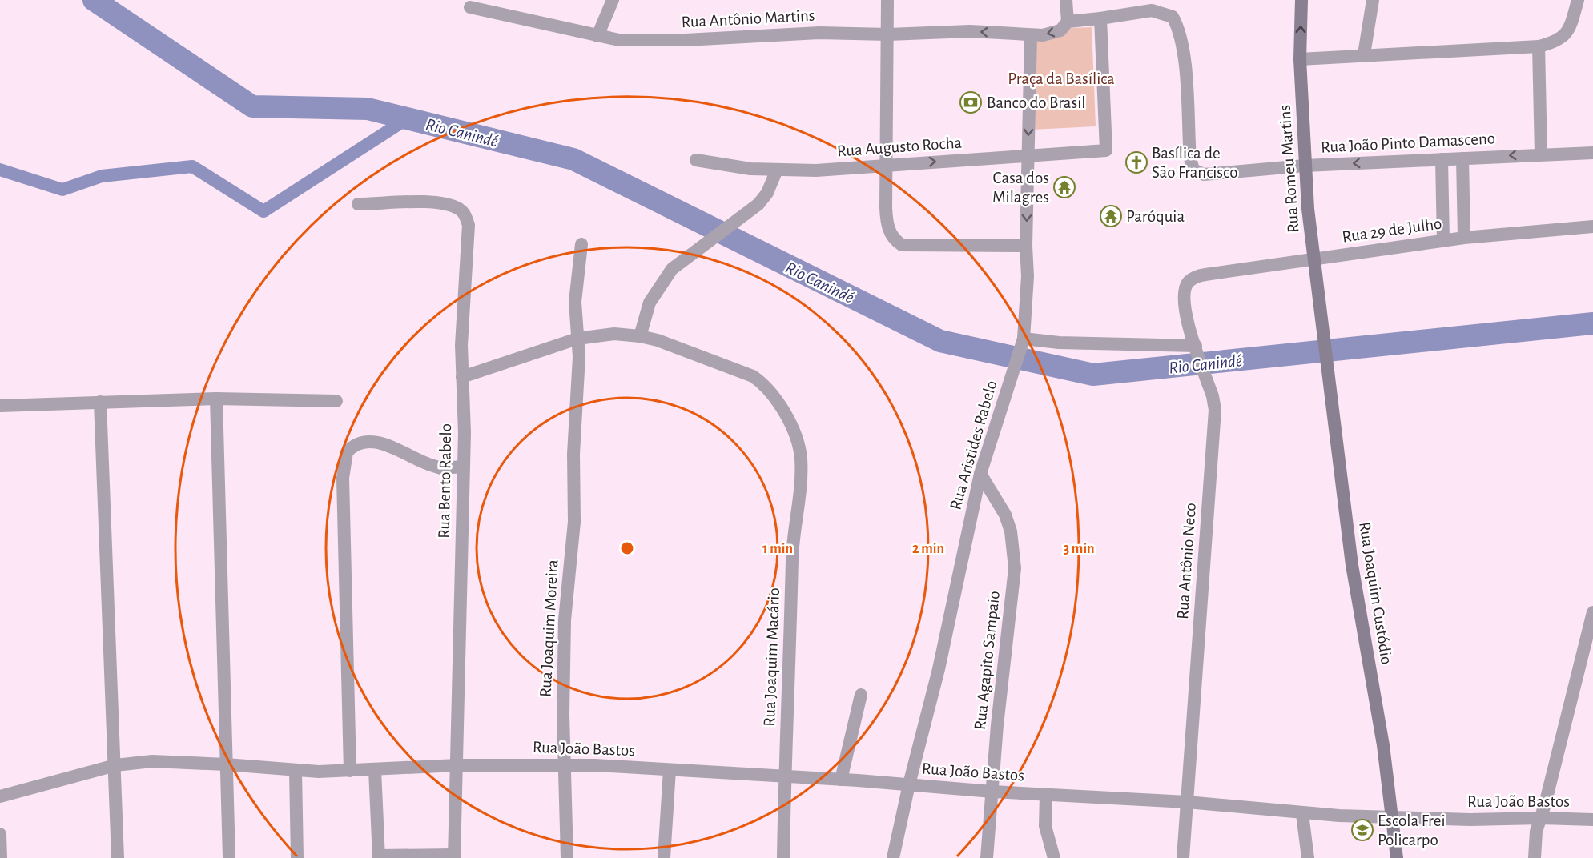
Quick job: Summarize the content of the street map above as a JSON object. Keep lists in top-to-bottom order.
{
  "streets": {
    "main road": ["Rua Romeu Martins", "Rua Joaquim Custódio"],
    "street": [
      "Rua Antônio Martins",
      "Rua João Pinto Damasceno",
      "Rua Augusto Rocha",
      "Rua 29 de Julho",
      "Rua Aristides Rabelo",
      "Rua Bento Rabelo",
      "Rua Antônio Neco",
      "Rua Joaquim Moreira",
      "Rua Joaquim Macário",
      "Rua Agapito Sampaio",
      "Rua João Bastos"
    ]
  },
  "crossings": [
    ["Rua Antônio Martins", "Rua Aristides Rabelo"],
    ["Rua João Pinto Damasceno", "Rua Augusto Rocha"],
    ["Rua João Pinto Damasceno", "Rua Romeu Martins"],
    ["Rua Augusto Rocha", "Rua Aristides Rabelo"],
    ["Rua Romeu Martins", "Rua 29 de Julho"],
    ["Rua Romeu Martins", "Rua Joaquim Custódio"],
    ["Rua 29 de Julho", "Rua Antônio Neco"],
    ["Rua Aristides Rabelo", "Rua Agapito Sampaio"],
    ["Rua Aristides Rabelo", "Rua João Bastos"],
    ["Rua Bento Rabelo", "Rua João Bastos"],
    ["Rua Antônio Neco", "Rua João Bastos"],
    ["Rua Joaquim Custódio", "Rua João Bastos"],
    ["Rua Joaquim Moreira", "Rua João Bastos"],
    ["Rua Joaquim Macário", "Rua João Bastos"],
    ["Rua Agapito Sampaio", "Rua João Bastos"]
  ],
  "water": ["Rio Canindé"],
  "parks": ["Praça da Basílica"],
  "places": {
    "bank": ["Banco do Brasil"],
    "church": ["Basílica de São Francisco"],
    "temple": ["Casa dos Milagres", "Paróquia"],
    "school or university": ["Escola Frei Policarpo"]
  },
  "rings": ["1 min", "2 min", "3 min"]
}
